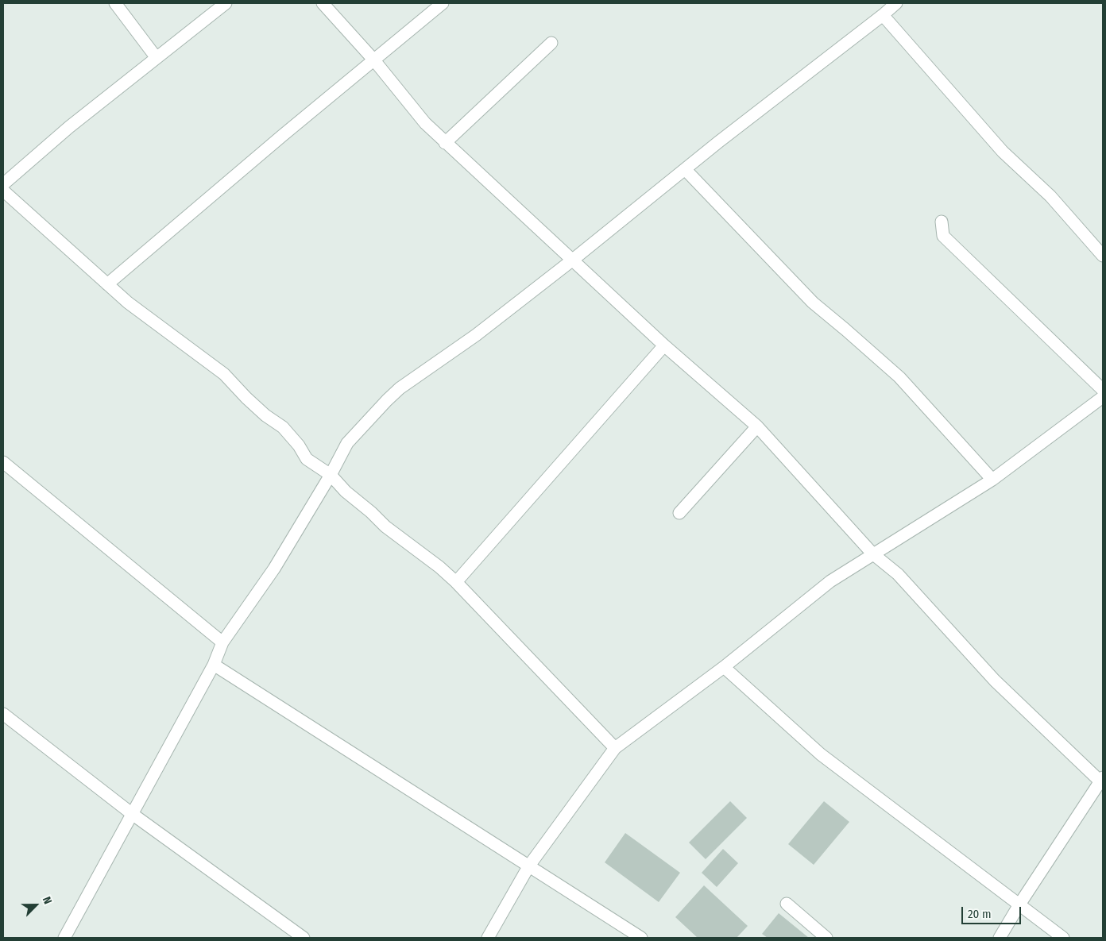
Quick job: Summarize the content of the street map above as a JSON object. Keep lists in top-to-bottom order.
{
  "scale_bar": "20 m",
  "north": "top right"
}
